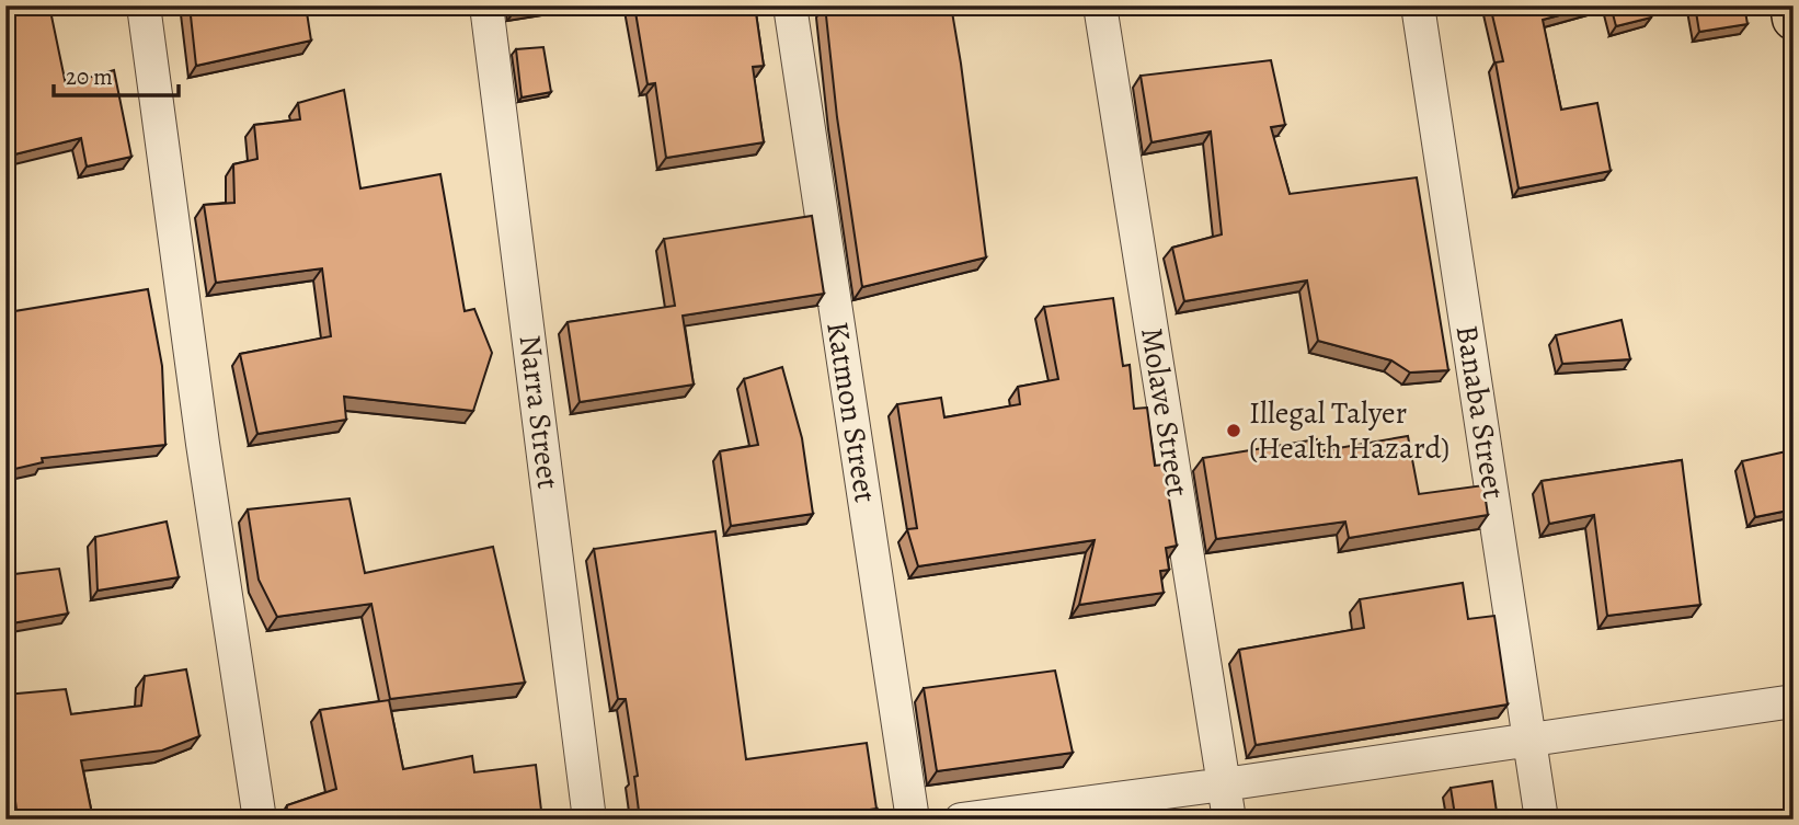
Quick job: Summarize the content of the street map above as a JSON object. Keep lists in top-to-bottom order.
{
  "streets": {
    "street": [
      "Narra Street",
      "Katmon Street",
      "Molave Street",
      "Banaba Street"
    ]
  },
  "places": ["Illegal Talyer (Health Hazard)"],
  "scale_bar": "20 m"
}
